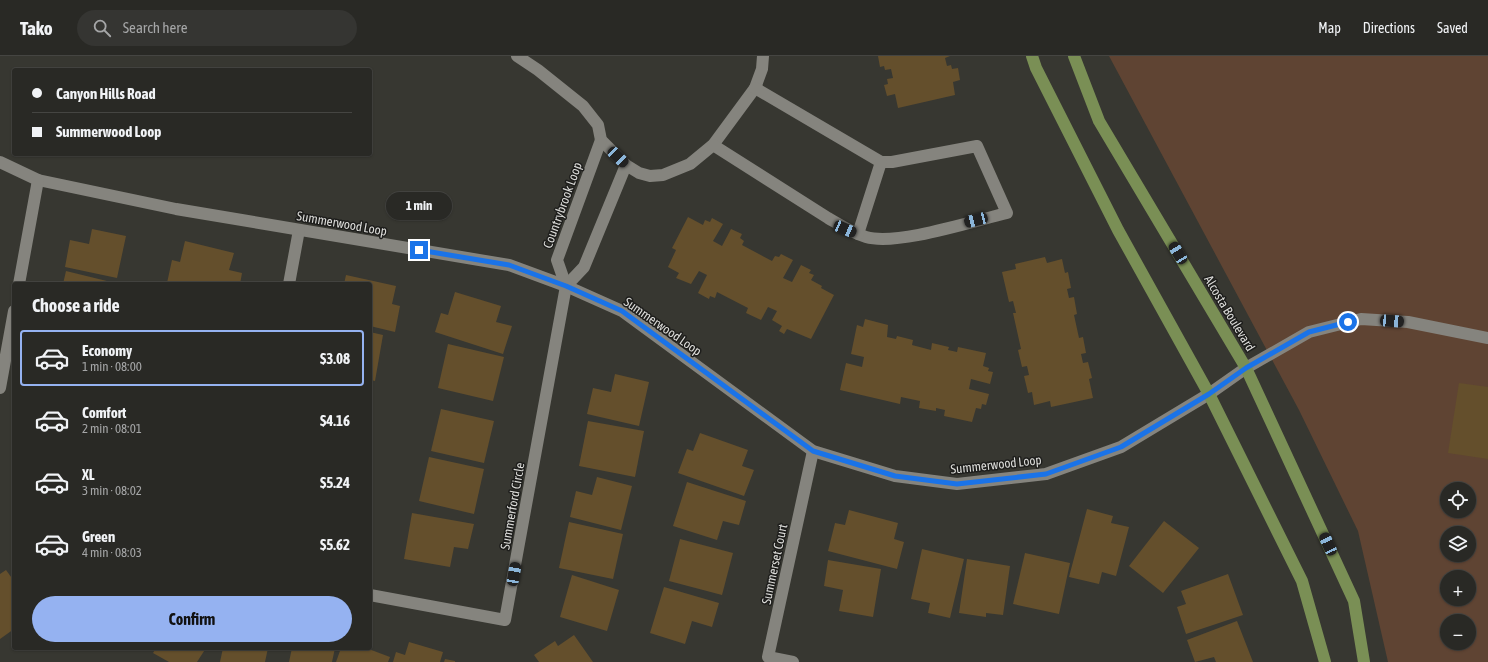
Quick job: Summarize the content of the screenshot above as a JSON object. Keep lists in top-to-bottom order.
{
  "streets": {
    "main road": ["Alcosta Boulevard"],
    "street": [
      "Countrybrook Loop",
      "Summerwood Loop",
      "Summerford Circle",
      "Summerset Court"
    ]
  },
  "crossings": [
    ["Countrybrook Loop", "Summerwood Loop"],
    ["Countrybrook Loop", "Summerford Circle"],
    ["Summerwood Loop", "Alcosta Boulevard"],
    ["Summerwood Loop", "Summerford Circle"],
    ["Summerwood Loop", "Summerset Court"]
  ],
  "page": {
    "header": "Tako",
    "search": "Search here",
    "nav": ["Map", "Directions", "Saved"],
    "banner": ["Canyon Hills Road", "Summerwood Loop"],
    "bubble": "1 min",
    "heading": "Choose a ride",
    "list": [
      {
        "name": "Economy",
        "note": "1 min · 08:00",
        "value": "$3.08"
      },
      {
        "name": "Comfort",
        "note": "2 min · 08:01",
        "value": "$4.16"
      },
      {
        "name": "XL",
        "note": "3 min · 08:02",
        "value": "$5.24"
      },
      {
        "name": "Green",
        "note": "4 min · 08:03",
        "value": "$5.62"
      }
    ],
    "map_buttons": ["+", "−"],
    "buttons": "Confirm"
  }
}
